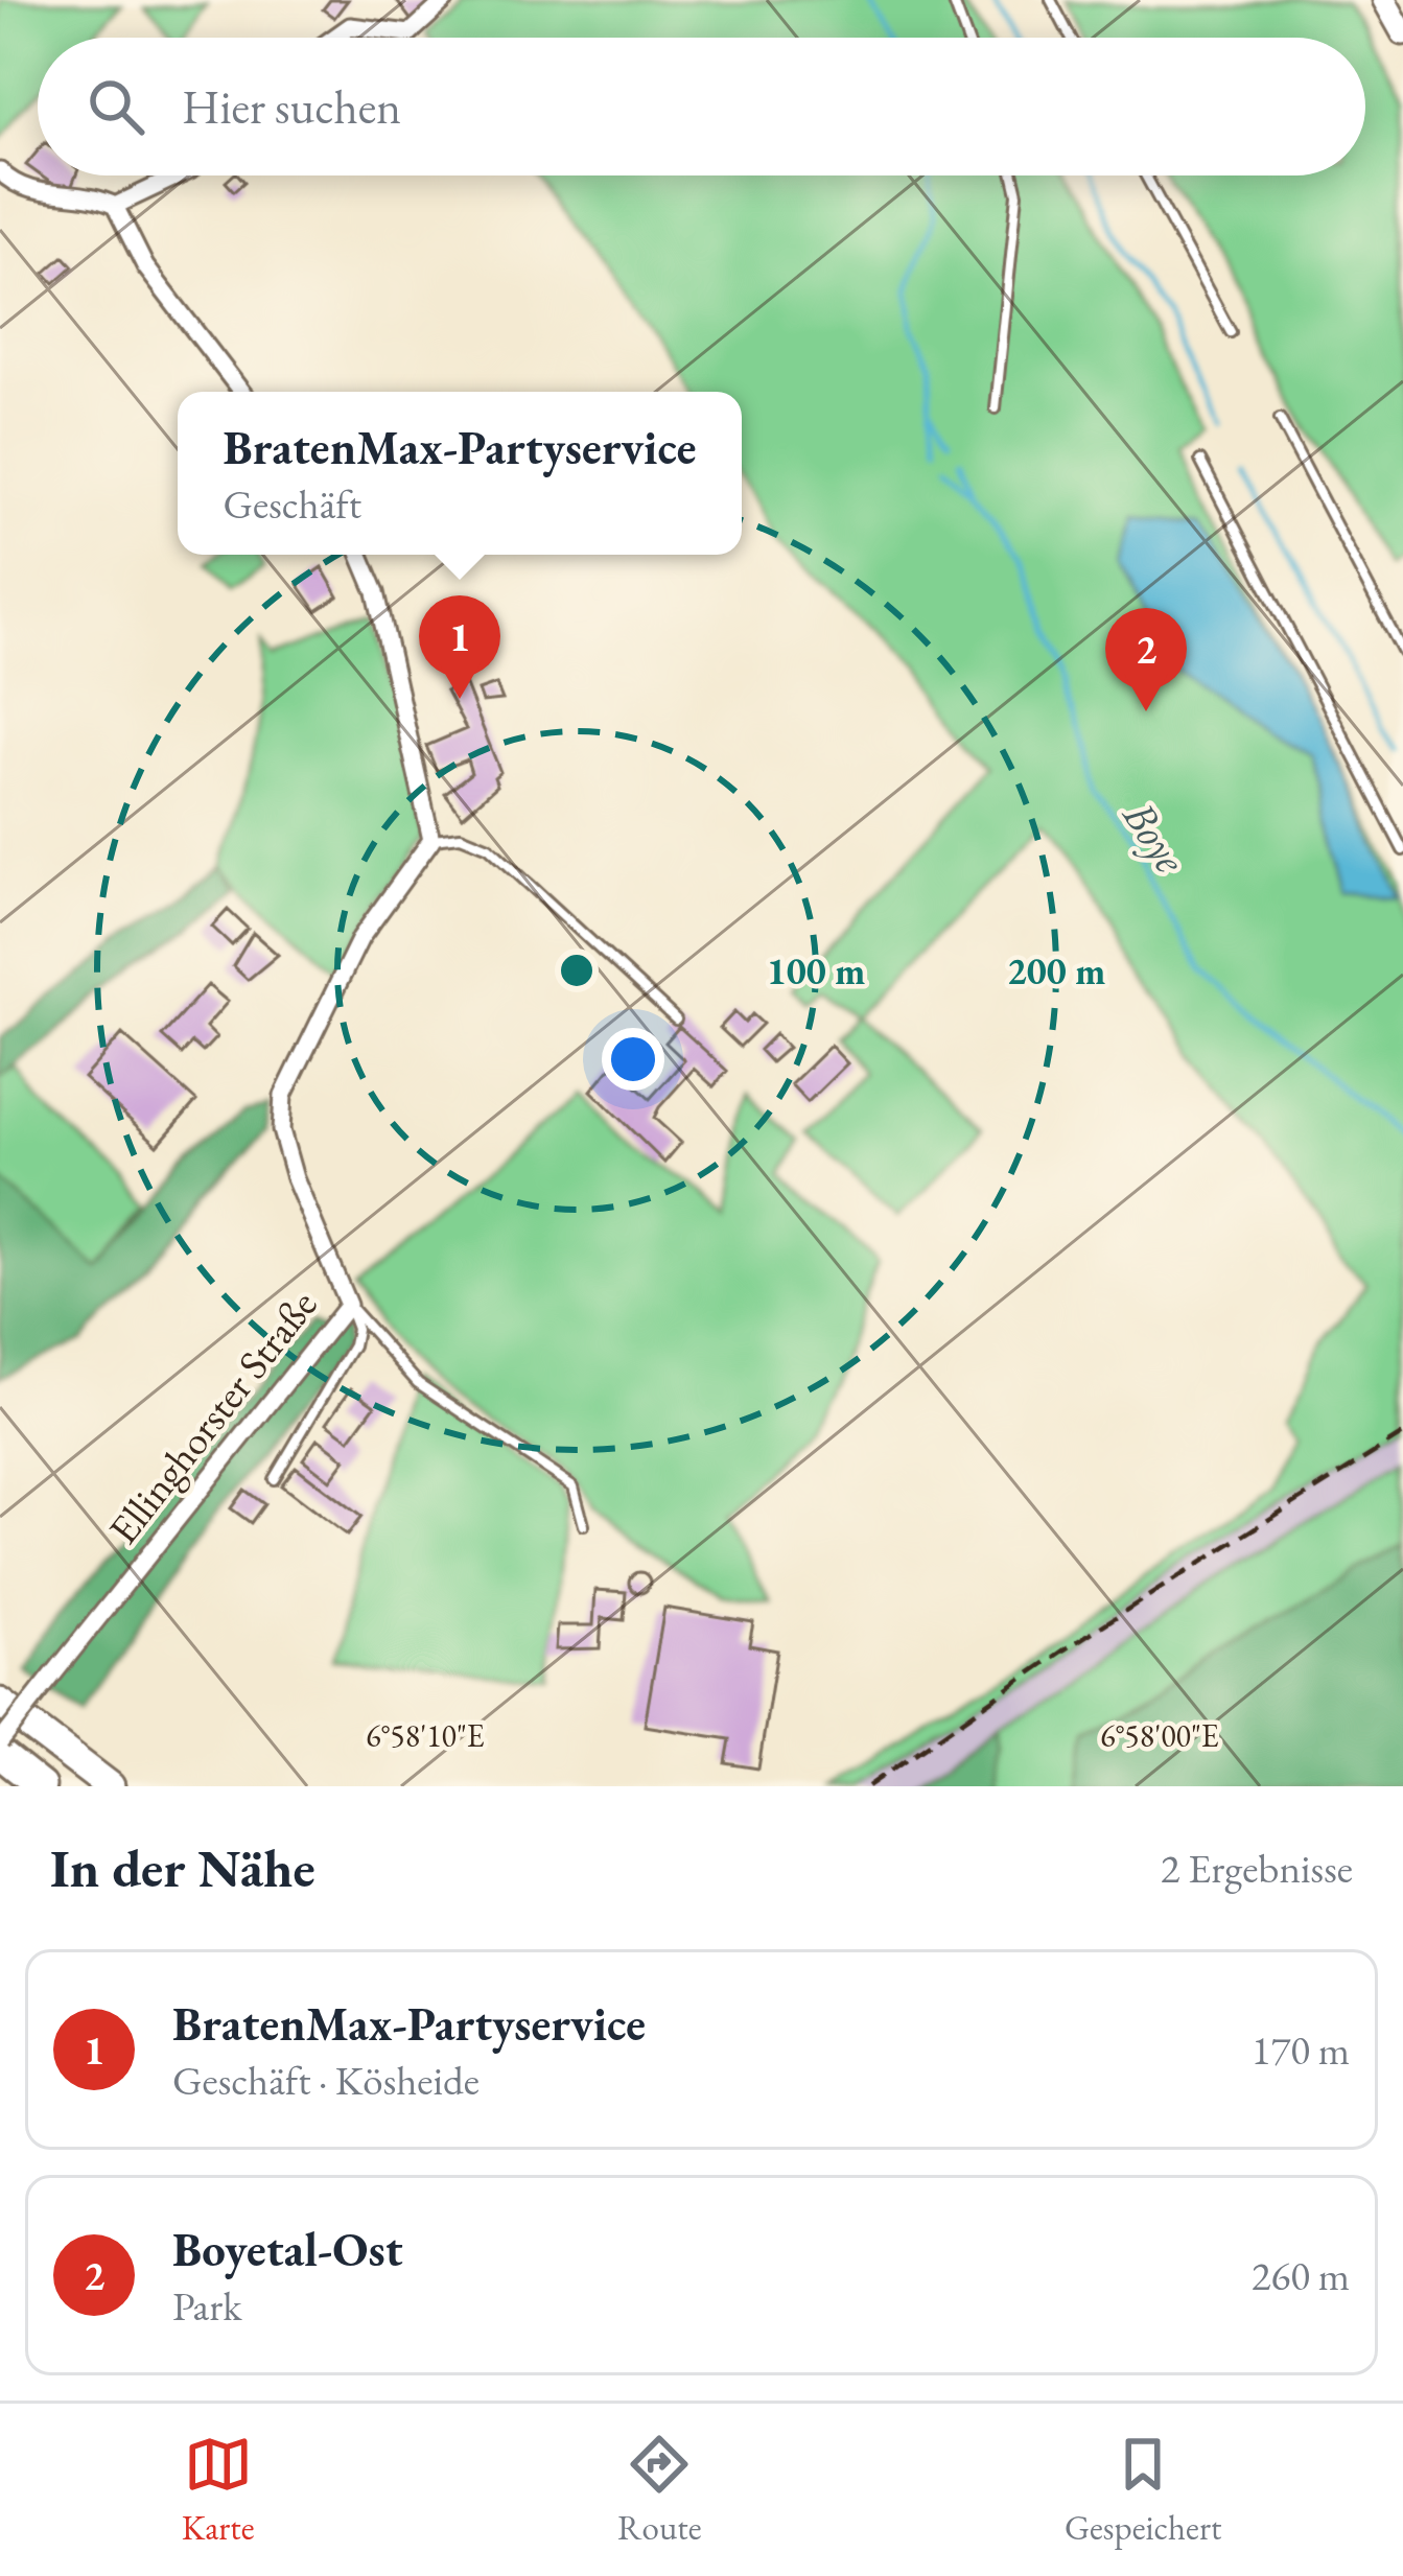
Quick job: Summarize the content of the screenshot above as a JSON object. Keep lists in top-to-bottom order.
{
  "streets": {
    "street": ["Ellinghorster Straße"]
  },
  "water": ["Boye"],
  "page": {
    "search": "Hier suchen",
    "popup": ["BratenMax-Partyservice", "Geschäft"],
    "pins": ["1", "2"],
    "heading": ["In der Nähe", "2 Ergebnisse"],
    "list": [
      {
        "mark": "1",
        "name": "BratenMax-Partyservice",
        "note": "Geschäft · Kösheide",
        "value": "170 m"
      },
      {
        "mark": "2",
        "name": "Boyetal-Ost",
        "note": "Park",
        "value": "260 m"
      }
    ],
    "nav": ["Karte", "Route", "Gespeichert"]
  },
  "coordinates": ["6°58'10\"E", "6°58'00\"E"],
  "rings": ["100 m", "200 m"]
}
